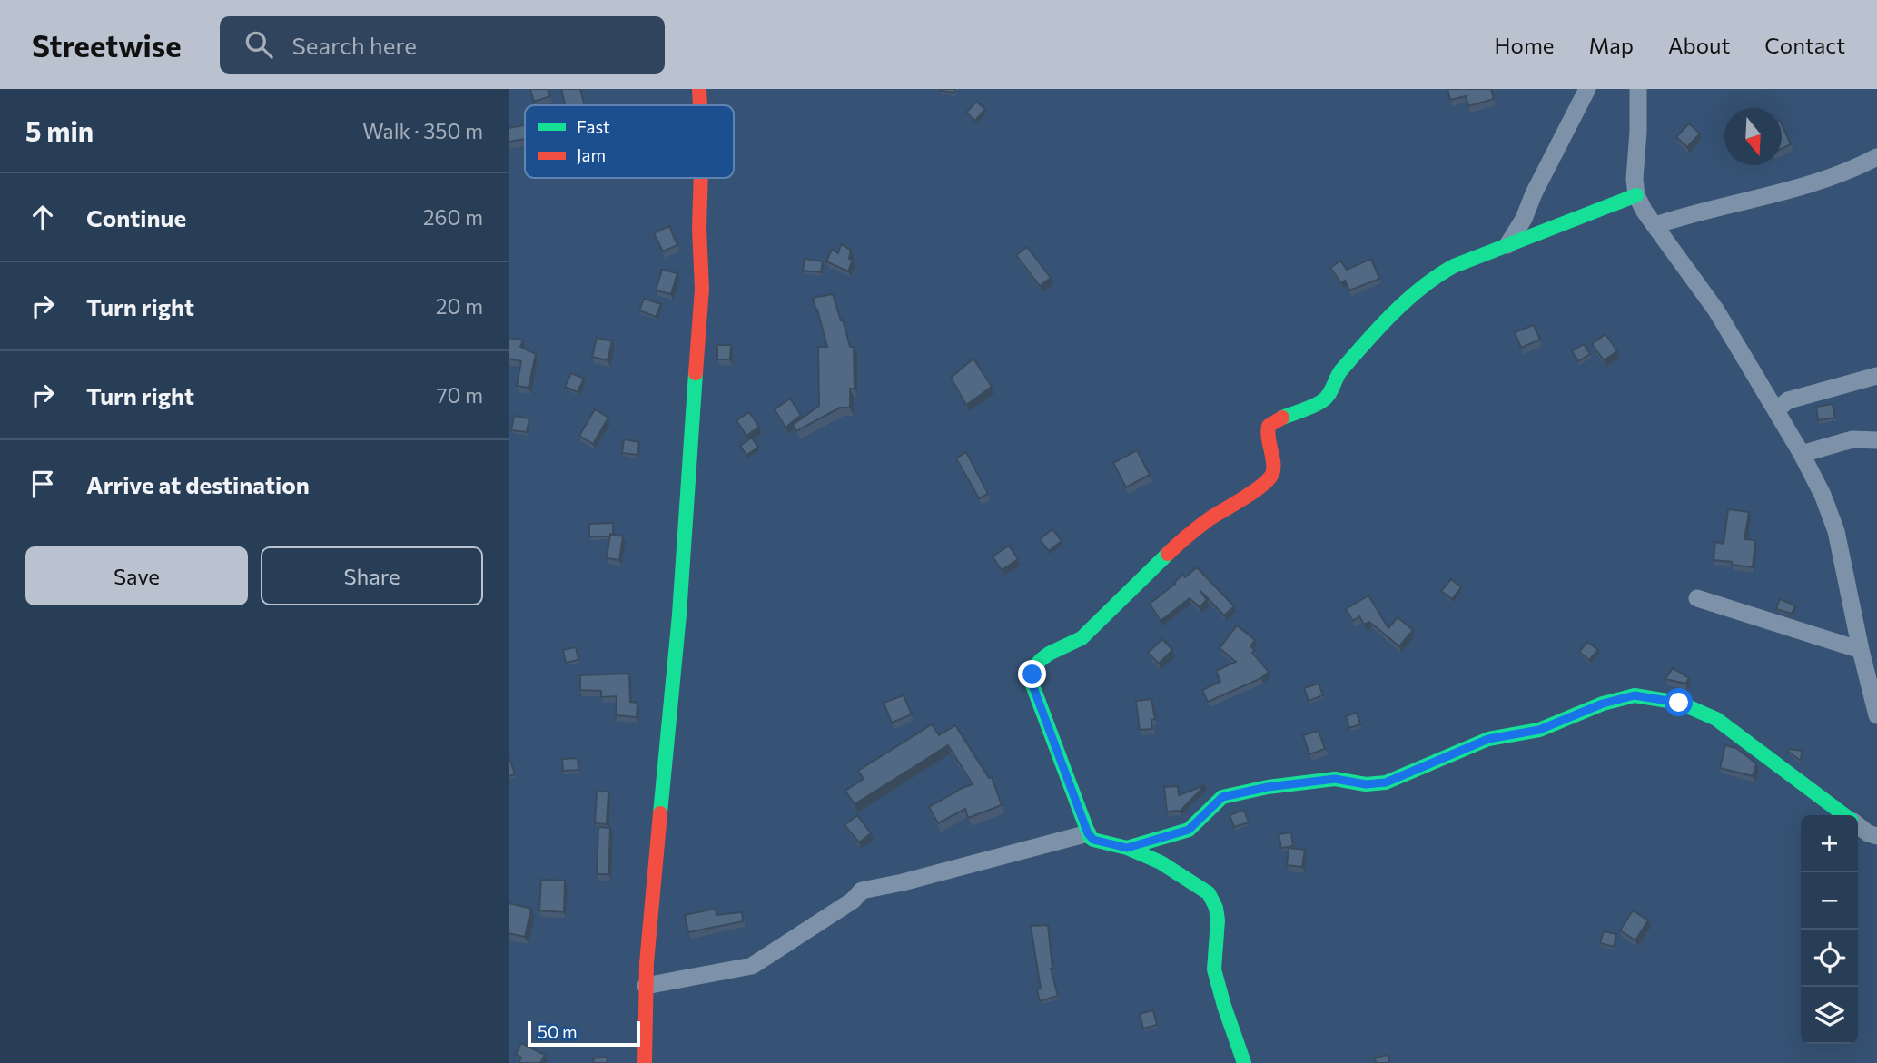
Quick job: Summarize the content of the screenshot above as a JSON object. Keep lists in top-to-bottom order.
{
  "legend": ["Fast", "Jam"],
  "scale_bar": "50 m",
  "north": "bottom",
  "page": {
    "header": "Streetwise",
    "search": "Search here",
    "nav": [
      "Home",
      "Map",
      "About",
      "Contact"
    ],
    "heading": ["5 min", "Walk · 350 m"],
    "list": [
      ["Continue", "260 m"],
      ["Turn right", "20 m"],
      ["Turn right", "70 m"],
      "Arrive at destination"
    ],
    "buttons": ["Save", "Share"],
    "map_buttons": ["+", "−"],
    "scale": "50 m"
  }
}
